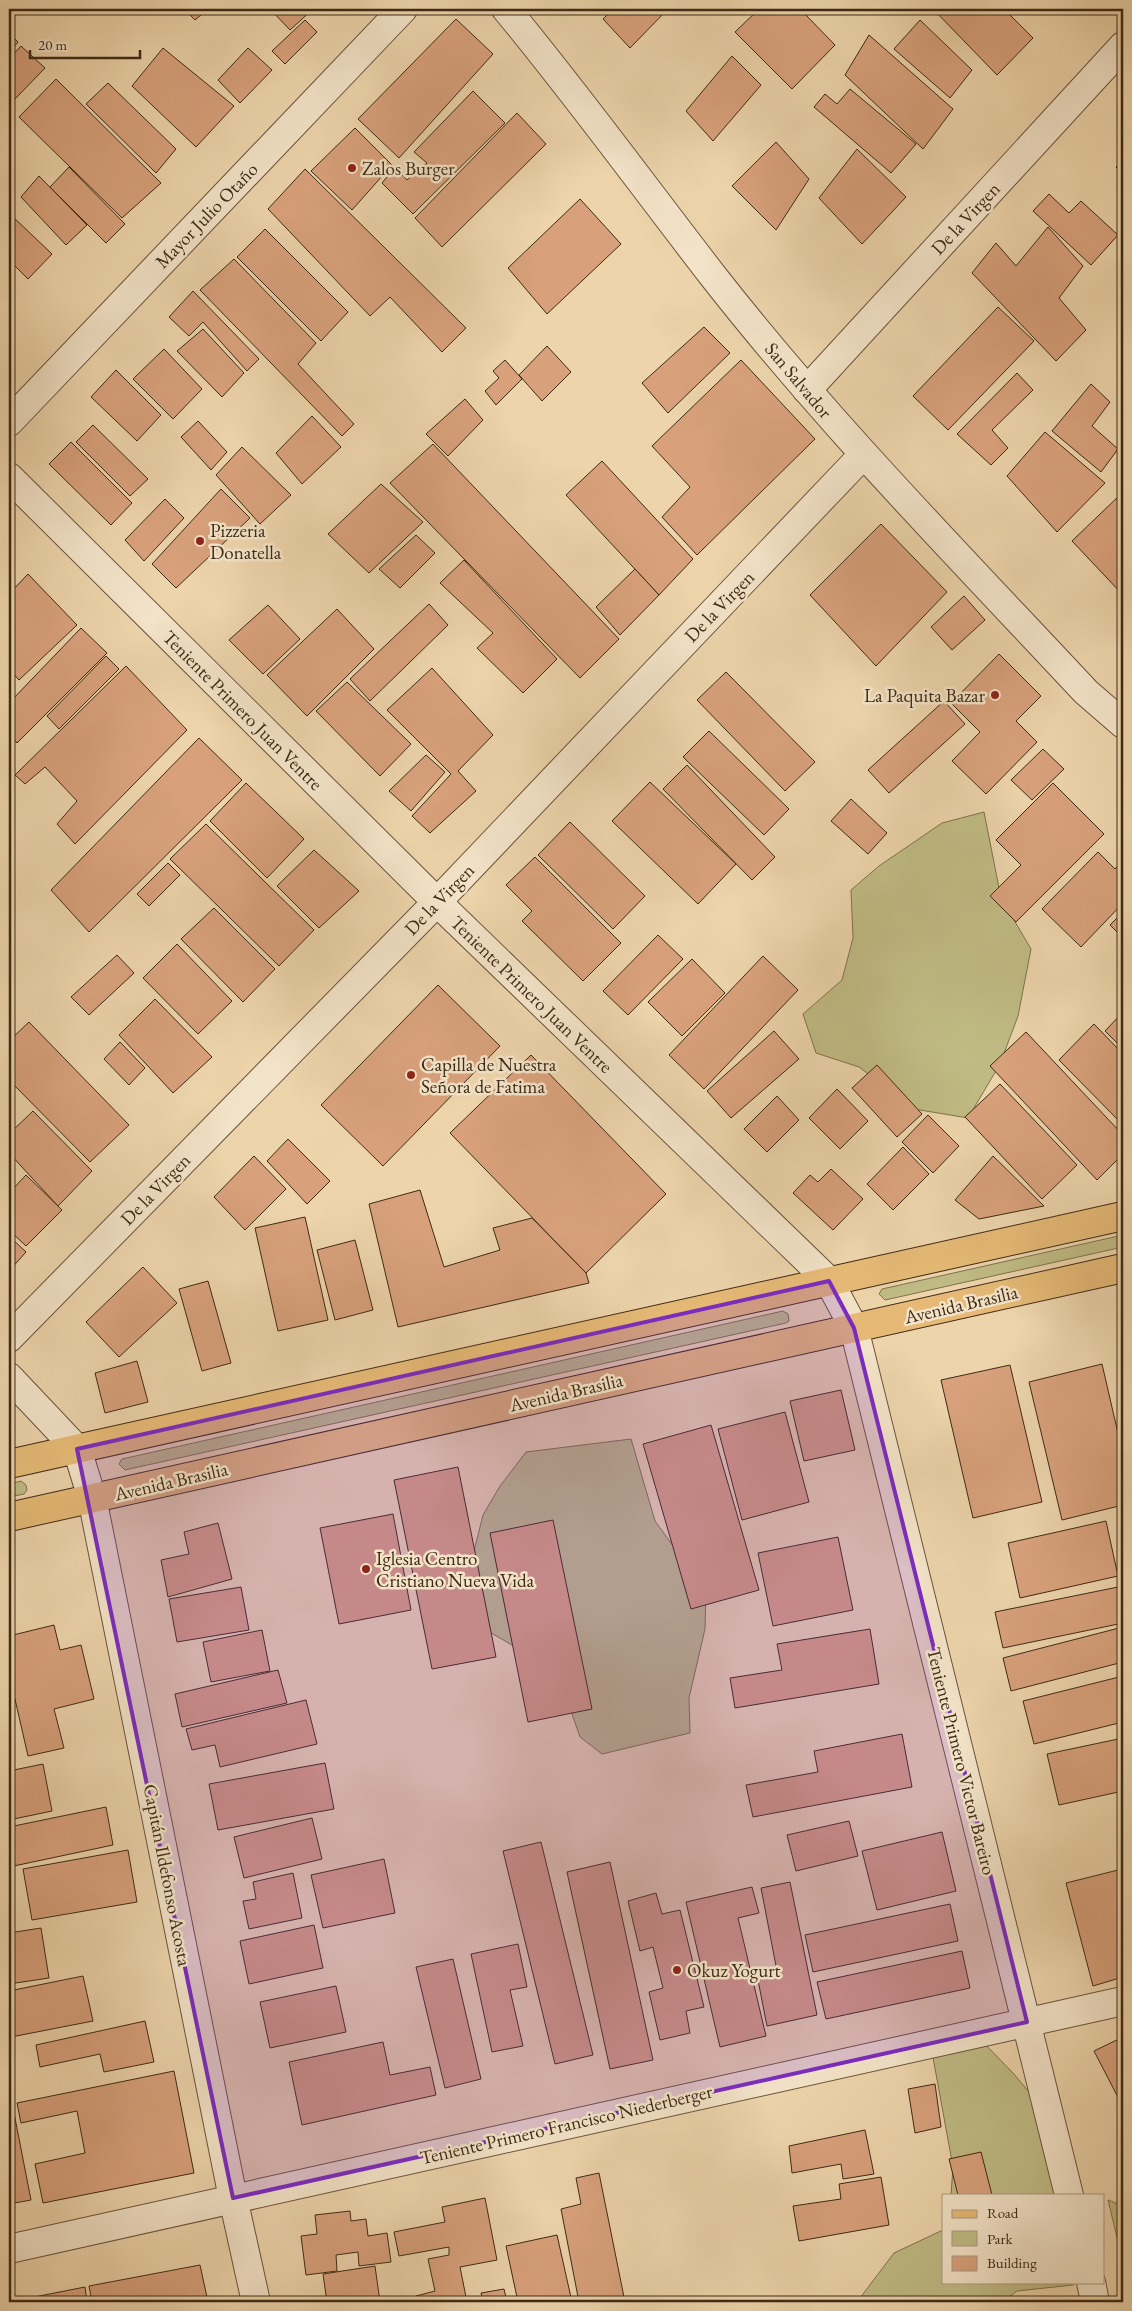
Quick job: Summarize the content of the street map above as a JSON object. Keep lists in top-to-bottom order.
{
  "streets": {
    "main road": ["Avenida Brasilia"],
    "street": [
      "Mayor Julio Otaño",
      "De la Virgen",
      "San Salvador",
      "Teniente Primero Juan Ventre",
      "Teniente Primero Victor Bareiro",
      "Capitán Ildefonso Acosta",
      "Teniente Primero Francisco Niederberger"
    ]
  },
  "crossings": [
    ["De la Virgen", "San Salvador"],
    ["De la Virgen", "Teniente Primero Juan Ventre"],
    ["Teniente Primero Juan Ventre", "Avenida Brasilia"],
    ["Teniente Primero Juan Ventre", "Teniente Primero Victor Bareiro"],
    ["Avenida Brasilia", "Teniente Primero Victor Bareiro"],
    ["Avenida Brasilia", "Capitán Ildefonso Acosta"],
    ["Teniente Primero Victor Bareiro", "Teniente Primero Francisco Niederberger"],
    ["Capitán Ildefonso Acosta", "Teniente Primero Francisco Niederberger"]
  ],
  "places": [
    "Zalos Burger",
    "Pizzeria Donatella",
    "La Paquita Bazar",
    "Capilla de Nuestra Señora de Fatima",
    "Iglesia Centro Cristiano Nueva Vida",
    "Okuz Yogurt"
  ],
  "legend": ["Road", "Park", "Building"],
  "scale_bar": "20 m"
}
